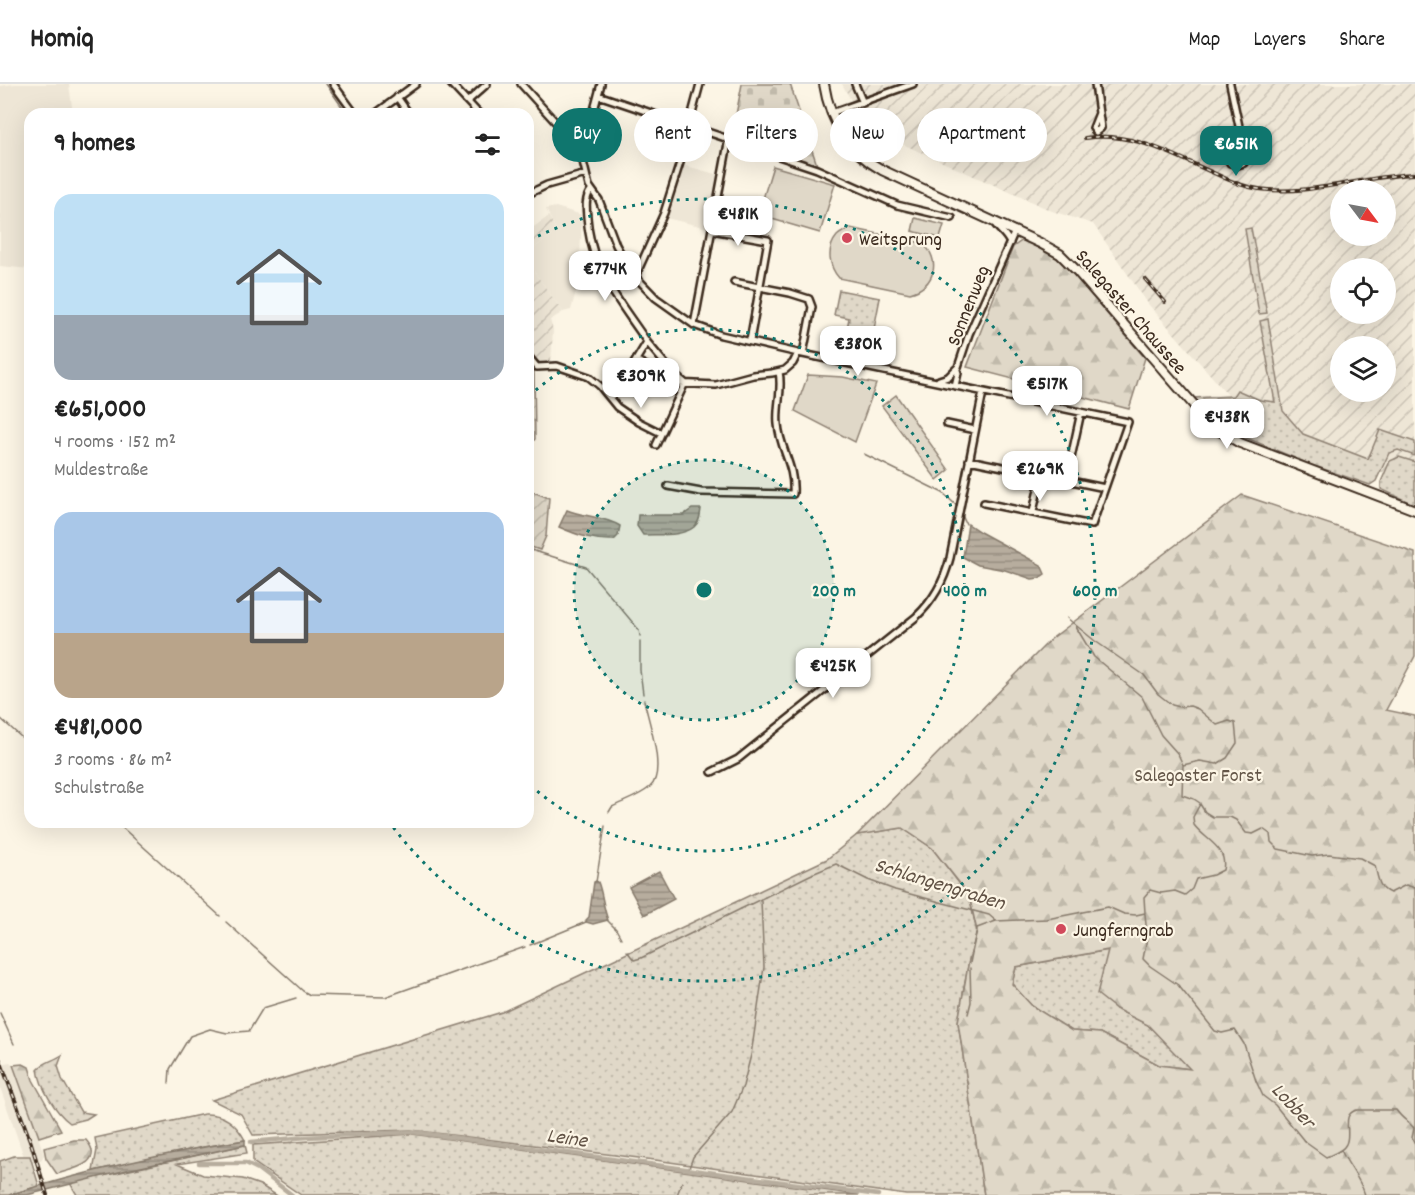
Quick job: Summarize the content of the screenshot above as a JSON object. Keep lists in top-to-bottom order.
{
  "streets": {
    "main road": ["Salegaster Chaussee"],
    "street": ["Sonnenweg"]
  },
  "crossings": [
    ["Sonnenweg", "Salegaster Chaussee"]
  ],
  "water": ["Schlangengraben", "Lobber", "Leine"],
  "parks": ["Salegaster Forst"],
  "places": ["Weitsprung", "Jungferngrab"],
  "north": "bottom right",
  "page": {
    "header": "Homiq",
    "nav": ["Map", "Layers", "Share"],
    "chip": [
      "Buy",
      "Rent",
      "Filters",
      "New",
      "Apartment"
    ],
    "heading": "9 homes",
    "price": [
      "€651K",
      "€481K",
      "€774K",
      "€380K",
      "€309K",
      "€517K",
      "€438K",
      "€269K",
      "€425K"
    ],
    "list": [
      {
        "name": "€651,000",
        "note": "4 rooms · 152 m² · Muldestraße"
      },
      {
        "name": "€481,000",
        "note": "3 rooms · 86 m² · Schulstraße"
      }
    ]
  },
  "rings": ["200 m", "400 m", "600 m"]
}
